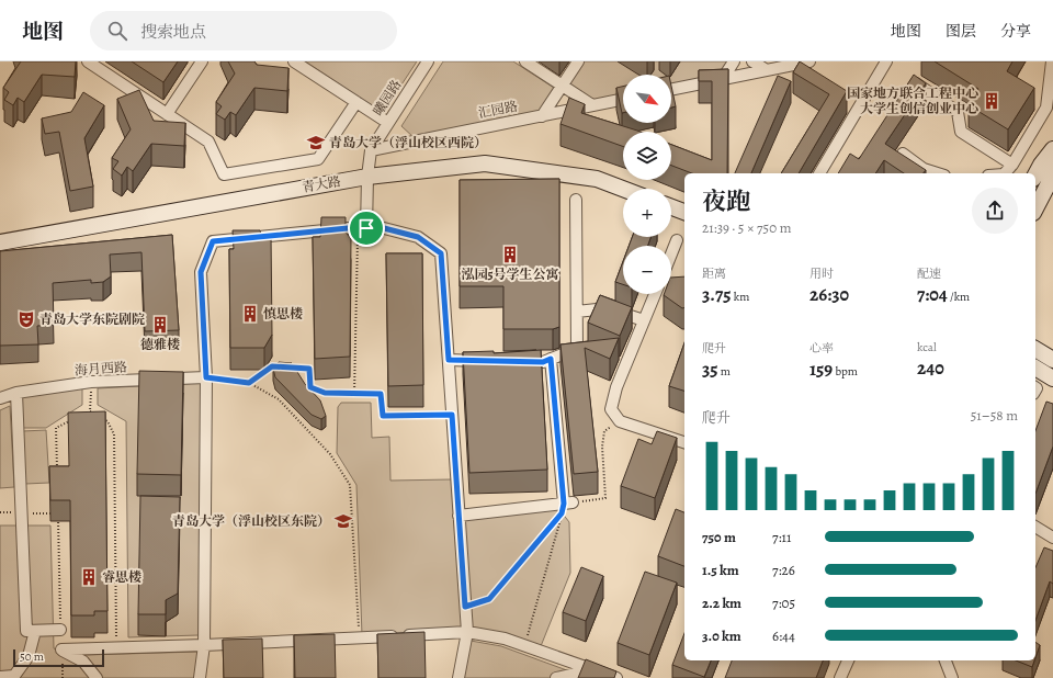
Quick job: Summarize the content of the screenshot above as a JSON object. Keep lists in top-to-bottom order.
{
  "streets": {
    "street": [
      "曦园路",
      "汇园路",
      "青大路",
      "海月西路"
    ]
  },
  "crossings": [
    ["曦园路", "汇园路"],
    ["曦园路", "青大路"]
  ],
  "places": {
    "building": [
      "国家地方联合工程中心 大学生创信创业中心",
      "泓园5号学生公寓",
      "慎思楼",
      "德雅楼",
      "睿思楼"
    ],
    "school or university": ["青岛大学（浮山校区西院）", "青岛大学（浮山校区东院）"],
    "theatre": ["青岛大学东院剧院"]
  },
  "scale_bar": "50 m",
  "north": "bottom right",
  "page": {
    "header": "地图",
    "search": "搜索地点",
    "nav": ["地图", "图层", "分享"],
    "map_buttons": ["+", "−"],
    "heading": ["夜跑", "21:39 · 5 × 750 m"],
    "stats": [
      ["距离", "3.75 km"],
      ["用时", "26:30"],
      ["配速", "7:04 /km"],
      ["爬升", "35 m"],
      ["心率", "159 bpm"],
      ["kcal", "240"]
    ],
    "chart": ["爬升", "51–58 m"],
    "list": [
      {
        "name": "750 m",
        "note": "7:11"
      },
      {
        "name": "1.5 km",
        "note": "7:26"
      },
      {
        "name": "2.2 km",
        "note": "7:05"
      },
      {
        "name": "3.0 km",
        "note": "6:44"
      }
    ],
    "scale": "50 m"
  }
}
